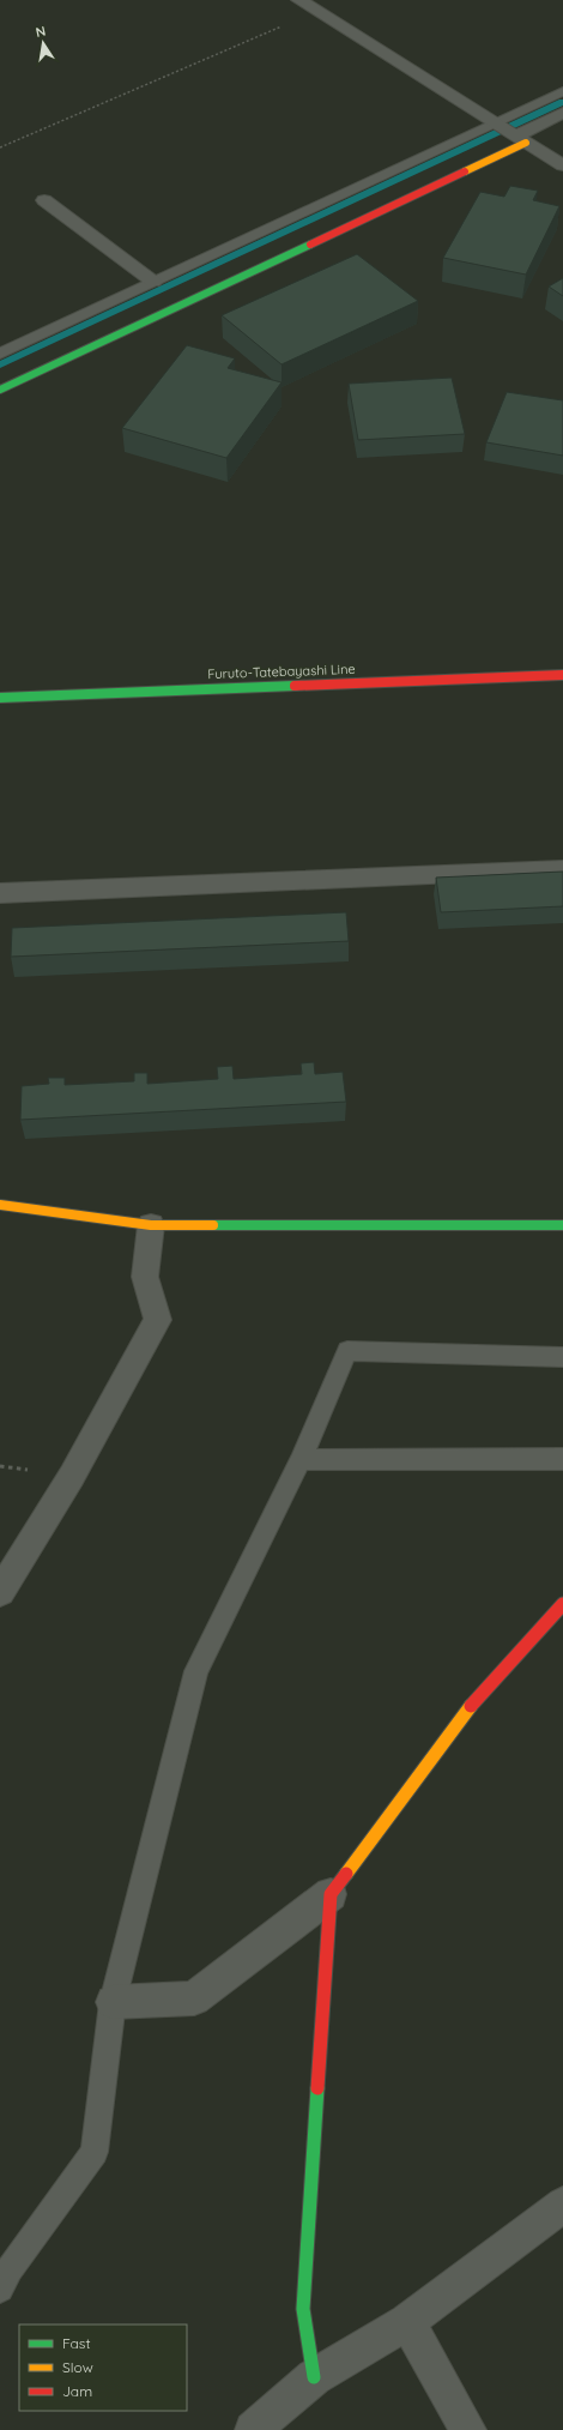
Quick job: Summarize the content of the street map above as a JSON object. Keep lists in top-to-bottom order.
{
  "streets": {
    "street": ["Furuto-Tatebayashi Line"]
  },
  "legend": ["Fast", "Slow", "Jam"],
  "north": "top"
}
